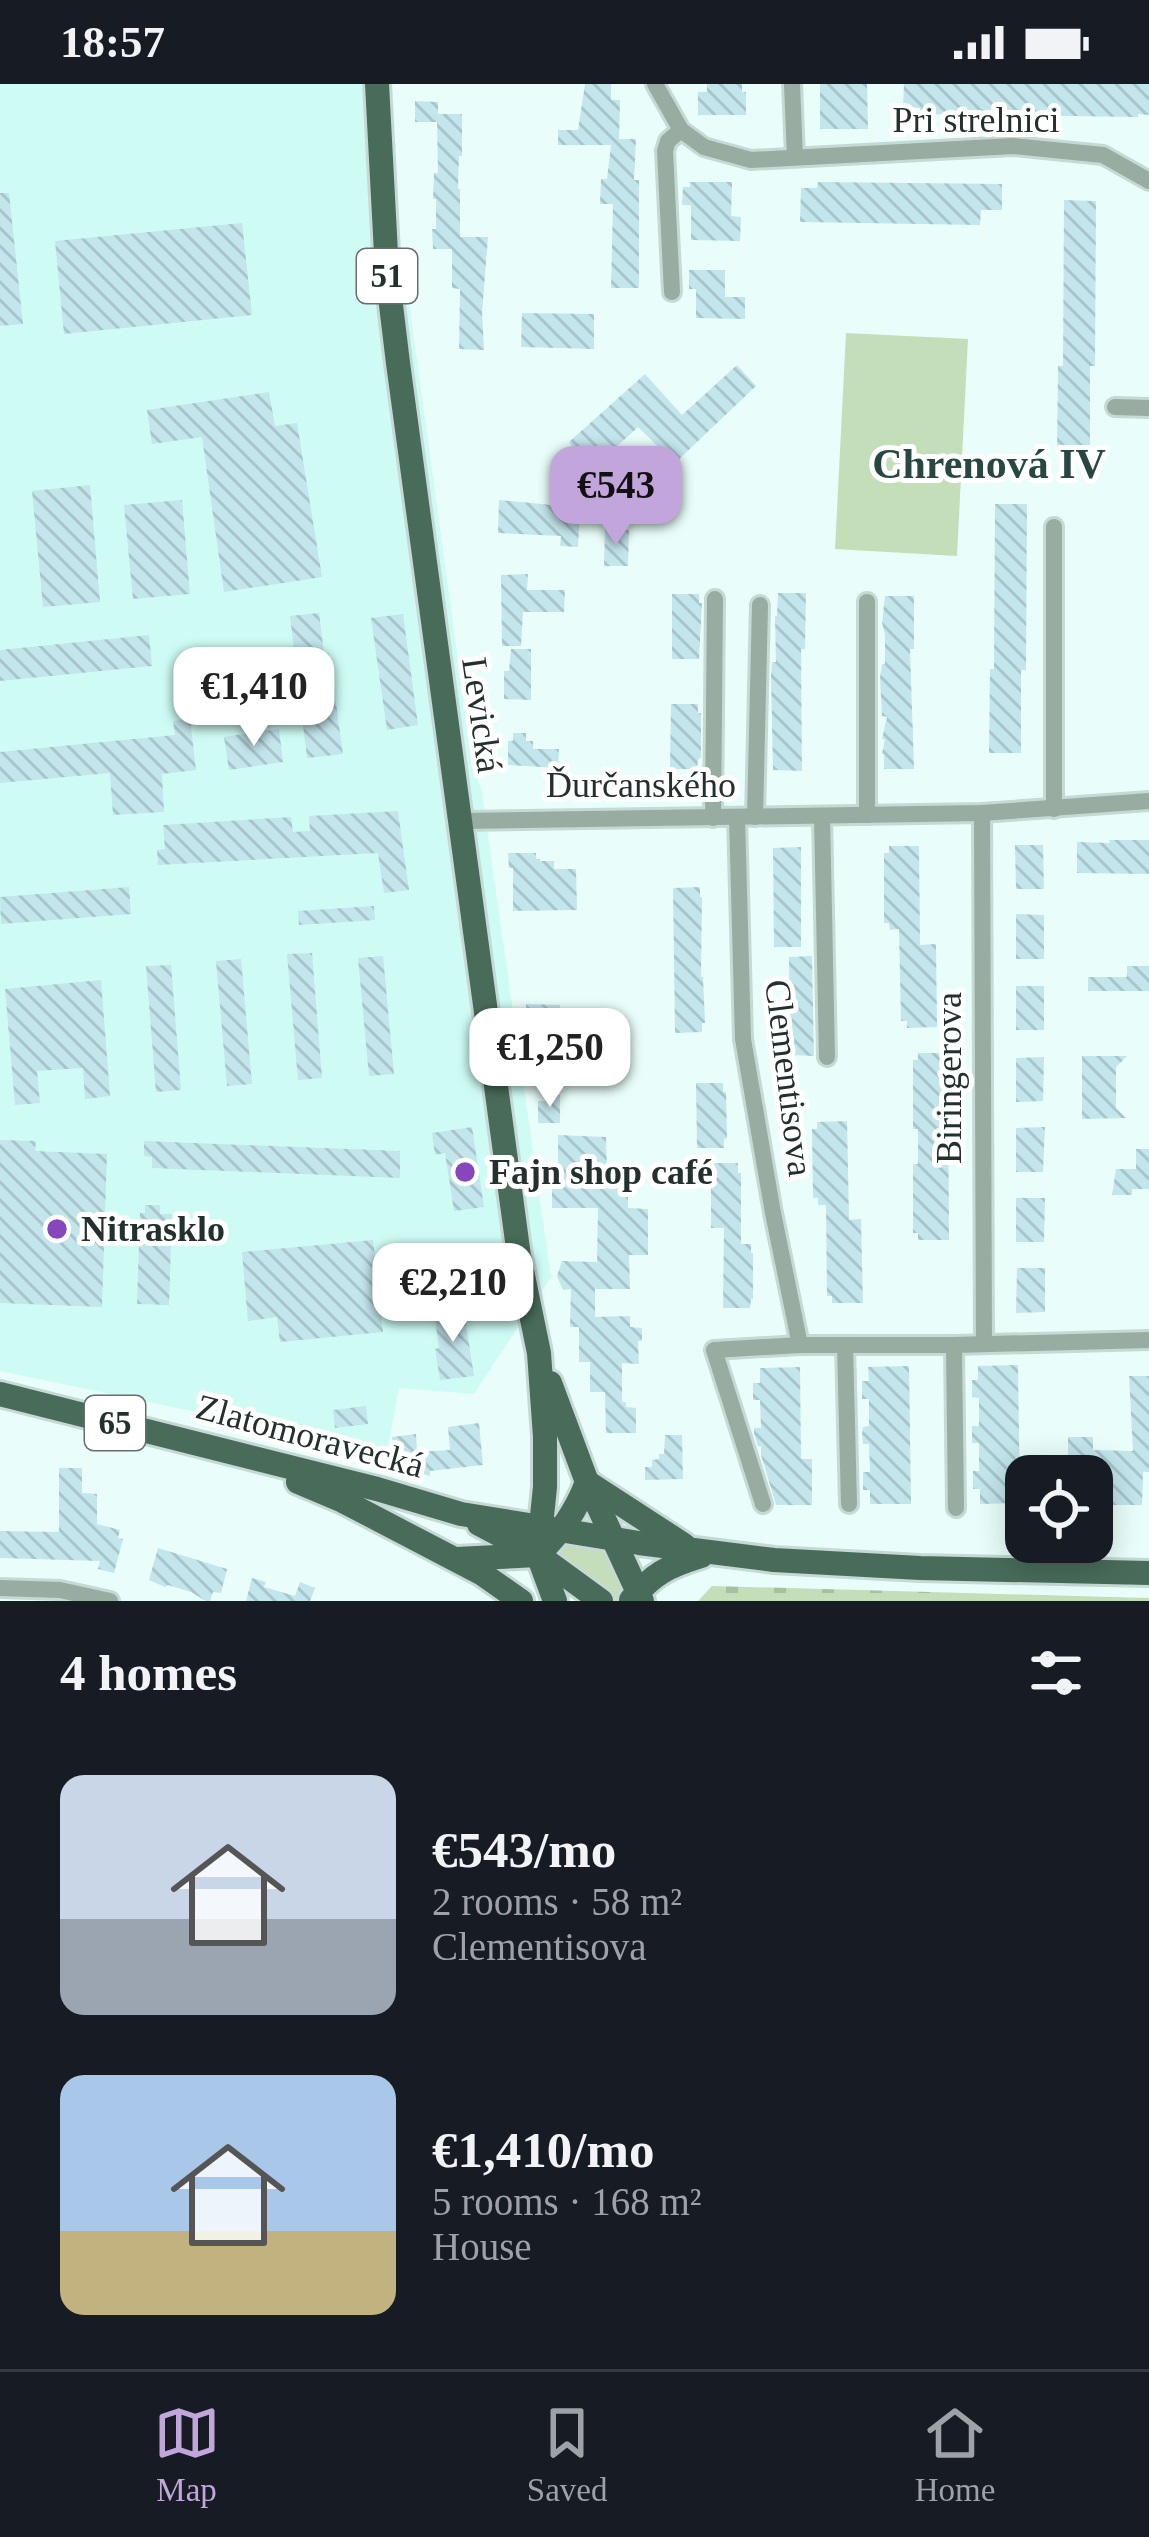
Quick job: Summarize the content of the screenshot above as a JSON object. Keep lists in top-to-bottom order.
{
  "streets": {
    "main road": [
      "51",
      "Levická",
      "65",
      "Zlatomoravecká"
    ],
    "street": [
      "Pri strelnici",
      "Ďurčanského",
      "Clementisova",
      "Biringerova"
    ]
  },
  "crossings": [
    ["51", "Levická"],
    ["51", "65"],
    ["Levická", "Ďurčanského"],
    ["Levická", "65"],
    ["Ďurčanského", "Clementisova"],
    ["Ďurčanského", "Biringerova"],
    ["65", "Zlatomoravecká"]
  ],
  "districts": ["Chrenová IV"],
  "places": ["Fajn shop café", "Nitrasklo"],
  "page": {
    "status": "18:57",
    "price": [
      "€543",
      "€1,410",
      "€1,250",
      "€2,210"
    ],
    "heading": "4 homes",
    "list": [
      {
        "name": "€543/mo",
        "note": "2 rooms · 58 m² · Clementisova"
      },
      {
        "name": "€1,410/mo",
        "note": "5 rooms · 168 m² · House"
      }
    ],
    "tabs": ["Map", "Saved", "Home"]
  }
}
